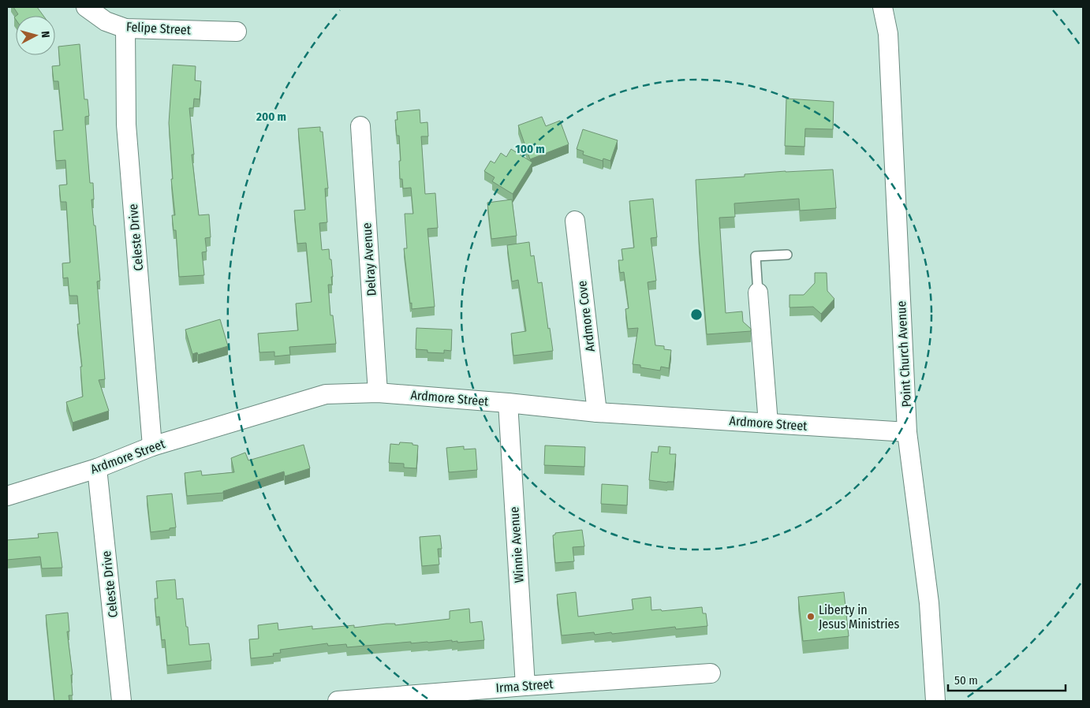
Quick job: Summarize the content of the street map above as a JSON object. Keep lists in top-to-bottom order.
{
  "streets": {
    "street": [
      "Felipe Street",
      "Celeste Drive",
      "Delray Avenue",
      "Ardmore Cove",
      "Point Church Avenue",
      "Ardmore Street",
      "Winnie Avenue",
      "Irma Street"
    ]
  },
  "crossings": [
    ["Felipe Street", "Celeste Drive"],
    ["Celeste Drive", "Ardmore Street"],
    ["Delray Avenue", "Ardmore Street"],
    ["Ardmore Cove", "Ardmore Street"],
    ["Point Church Avenue", "Ardmore Street"],
    ["Ardmore Street", "Winnie Avenue"],
    ["Winnie Avenue", "Irma Street"]
  ],
  "places": ["Liberty in Jesus Ministries"],
  "scale_bar": "50 m",
  "north": "right",
  "rings": ["200 m", "100 m"]
}
